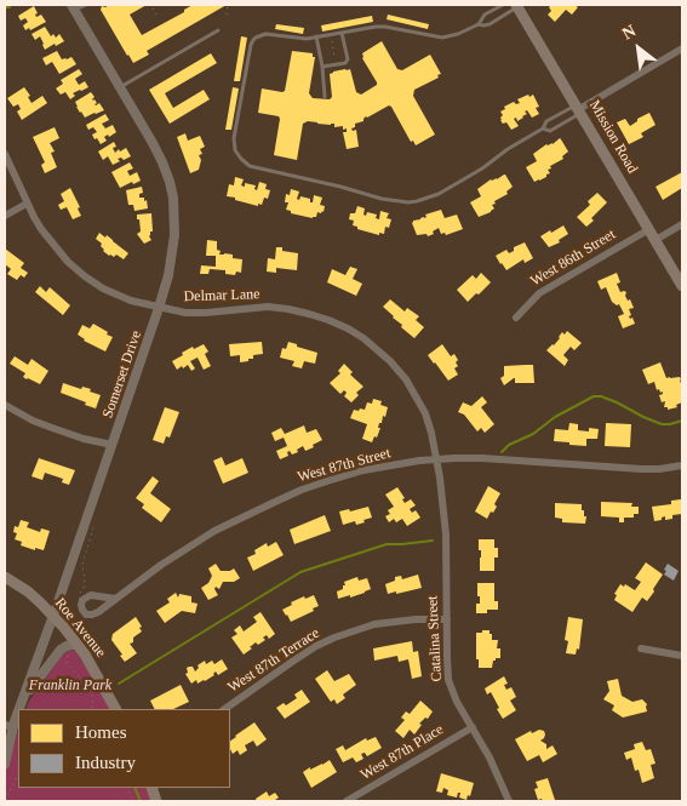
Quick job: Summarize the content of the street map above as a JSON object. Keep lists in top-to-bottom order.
{
  "streets": {
    "main road": ["Mission Road", "Roe Avenue"],
    "street": [
      "West 86th Street",
      "Delmar Lane",
      "Somerset Drive",
      "West 87th Street",
      "Catalina Street",
      "West 87th Terrace",
      "West 87th Place"
    ]
  },
  "crossings": [
    ["Mission Road", "West 86th Street"],
    ["Delmar Lane", "Somerset Drive"],
    ["Delmar Lane", "West 87th Street"],
    ["Delmar Lane", "Catalina Street"],
    ["Somerset Drive", "Roe Avenue"],
    ["West 87th Street", "Catalina Street"],
    ["Catalina Street", "West 87th Terrace"],
    ["Catalina Street", "West 87th Place"]
  ],
  "parks": ["Franklin Park"],
  "legend": ["Homes", "Industry"],
  "north": "top left"
}
